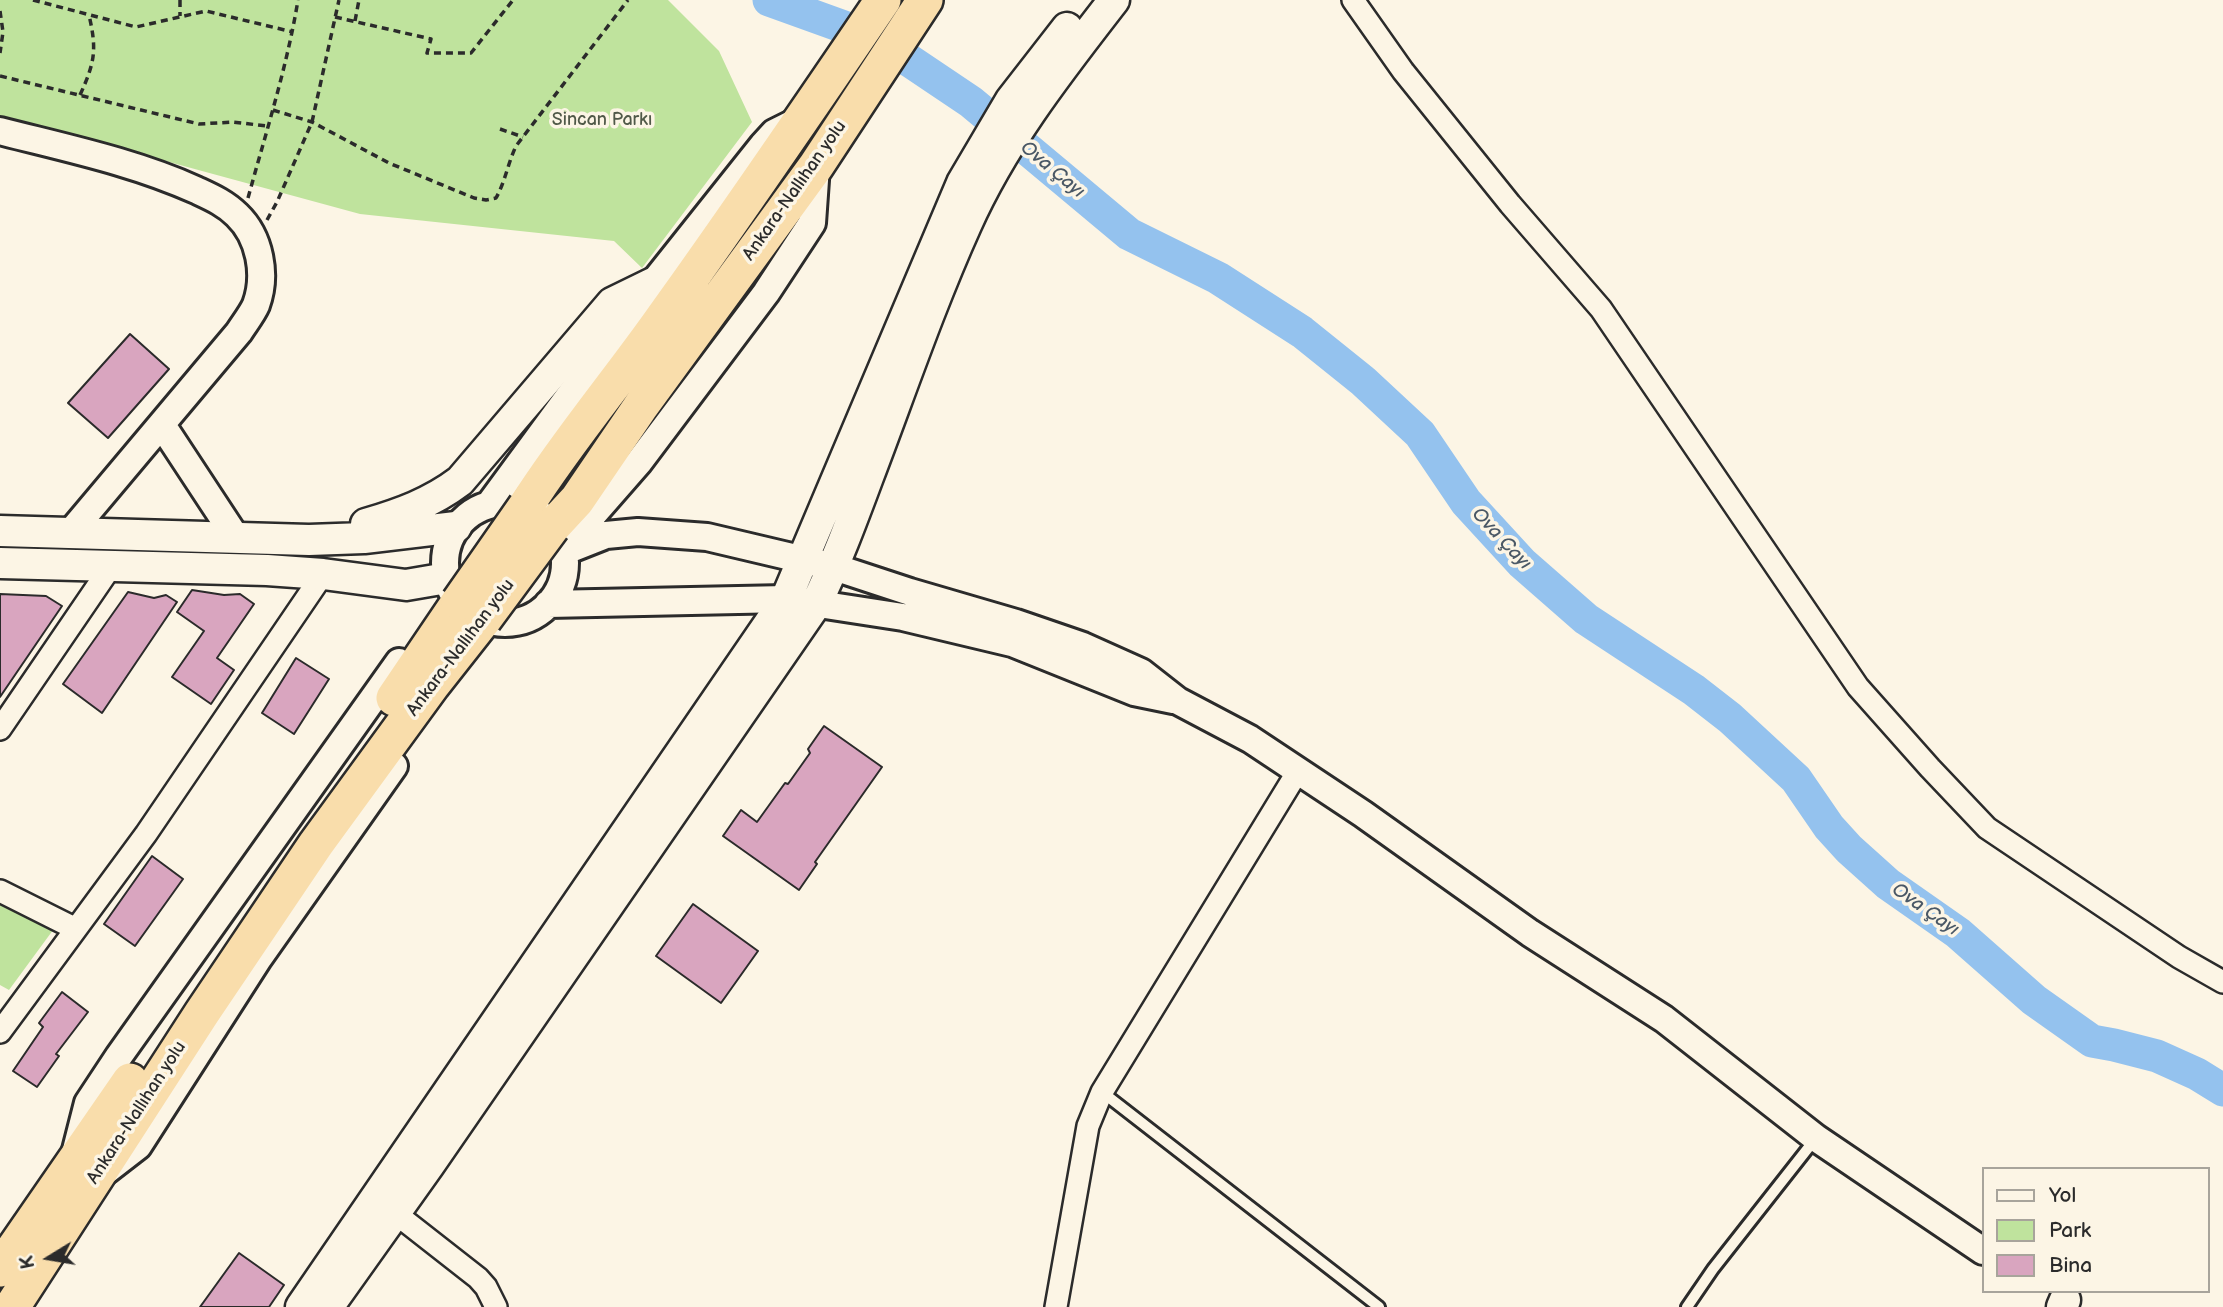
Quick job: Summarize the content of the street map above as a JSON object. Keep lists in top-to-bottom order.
{
  "streets": {
    "highway": ["Ankara-Nallıhan yolu"]
  },
  "water": ["Ova Çayı"],
  "parks": ["Sincan Parkı"],
  "legend": ["Yol", "Park", "Bina"],
  "north": "left"
}
